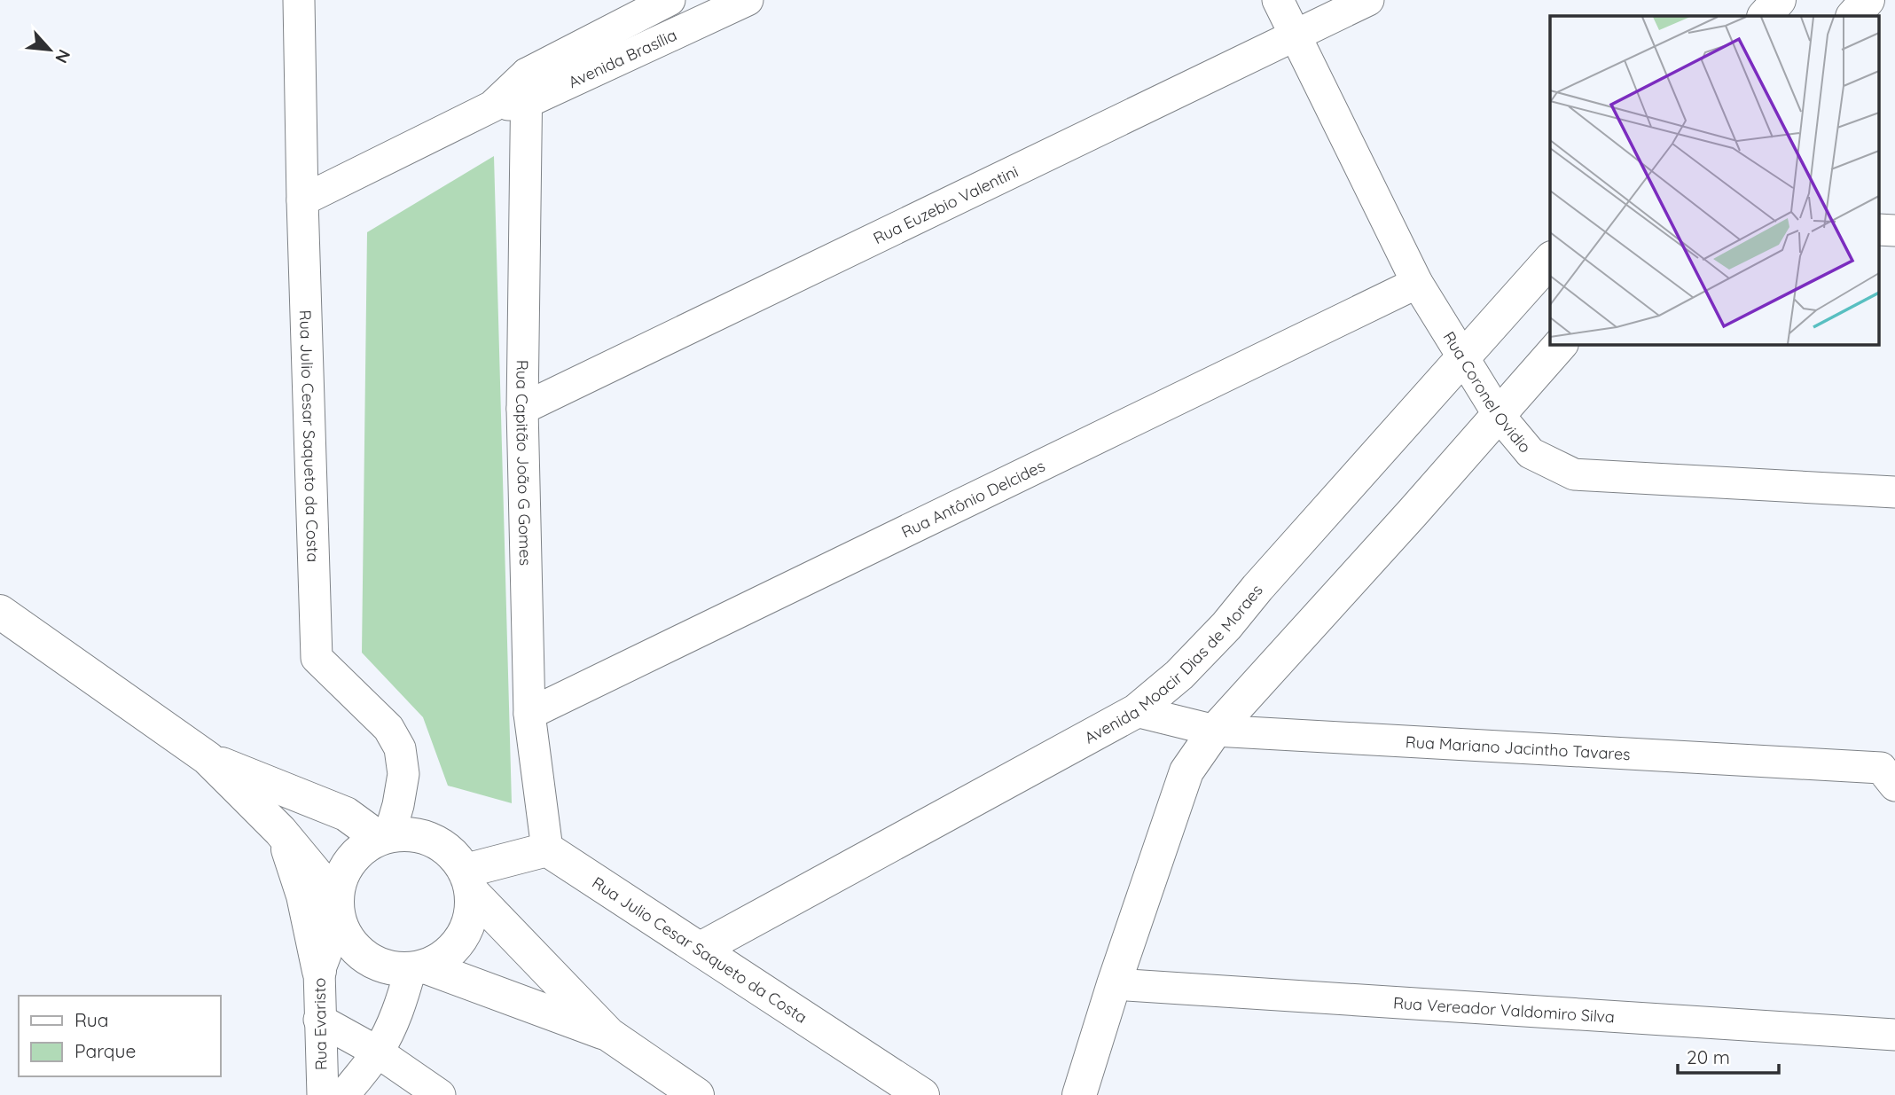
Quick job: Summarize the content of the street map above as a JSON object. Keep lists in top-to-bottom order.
{
  "streets": {
    "main road": ["Rua Julio Cesar Saqueto da Costa", "Avenida Moacir Dias de Moraes"],
    "street": [
      "Avenida Brasília",
      "Rua Euzebio Valentini",
      "Rua Coronel Ovidio",
      "Rua Capitão João G Gomes",
      "Rua Antônio Delcides",
      "Rua Mariano Jacintho Tavares",
      "Rua Vereador Valdomiro Silva",
      "Rua Evaristo"
    ]
  },
  "crossings": [
    ["Avenida Brasília", "Rua Julio Cesar Saqueto da Costa"],
    ["Avenida Brasília", "Rua Capitão João G Gomes"],
    ["Rua Euzebio Valentini", "Rua Coronel Ovidio"],
    ["Rua Euzebio Valentini", "Rua Capitão João G Gomes"],
    ["Rua Coronel Ovidio", "Rua Antônio Delcides"],
    ["Rua Coronel Ovidio", "Avenida Moacir Dias de Moraes"],
    ["Rua Julio Cesar Saqueto da Costa", "Rua Capitão João G Gomes"],
    ["Rua Julio Cesar Saqueto da Costa", "Avenida Moacir Dias de Moraes"],
    ["Rua Julio Cesar Saqueto da Costa", "Rua Evaristo"],
    ["Rua Capitão João G Gomes", "Rua Antônio Delcides"],
    ["Avenida Moacir Dias de Moraes", "Rua Mariano Jacintho Tavares"]
  ],
  "legend": ["Rua", "Parque"],
  "scale_bar": "20 m",
  "north": "bottom right"
}
